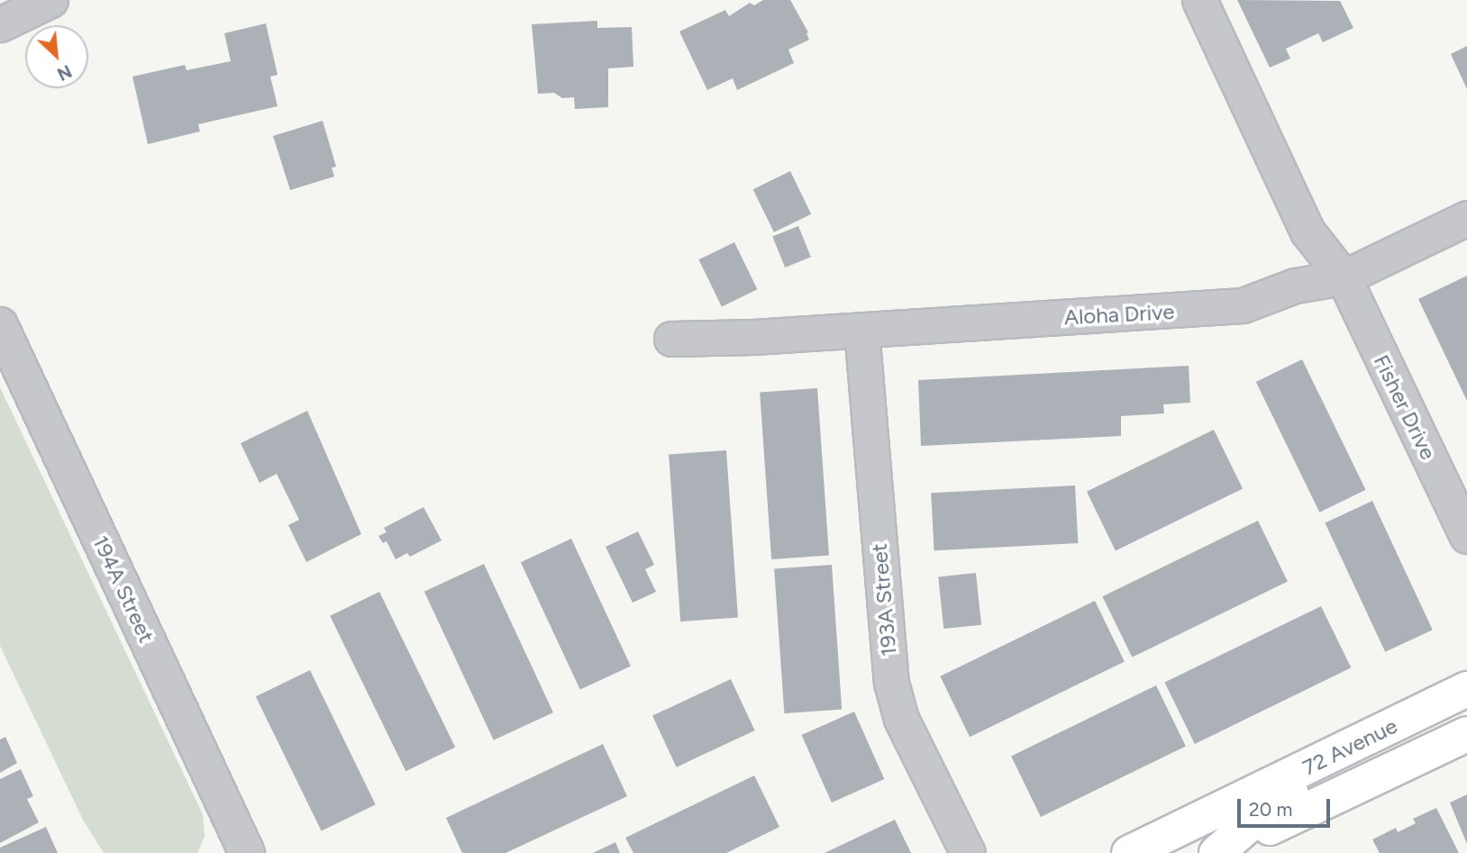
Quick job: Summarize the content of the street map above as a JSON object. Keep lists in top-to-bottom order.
{
  "streets": {
    "main road": ["72 Avenue"],
    "street": [
      "Aloha Drive",
      "Fisher Drive",
      "194A Street",
      "193A Street"
    ]
  },
  "crossings": [
    ["Aloha Drive", "Fisher Drive"],
    ["Aloha Drive", "193A Street"]
  ],
  "scale_bar": "20 m",
  "north": "bottom right"
}
